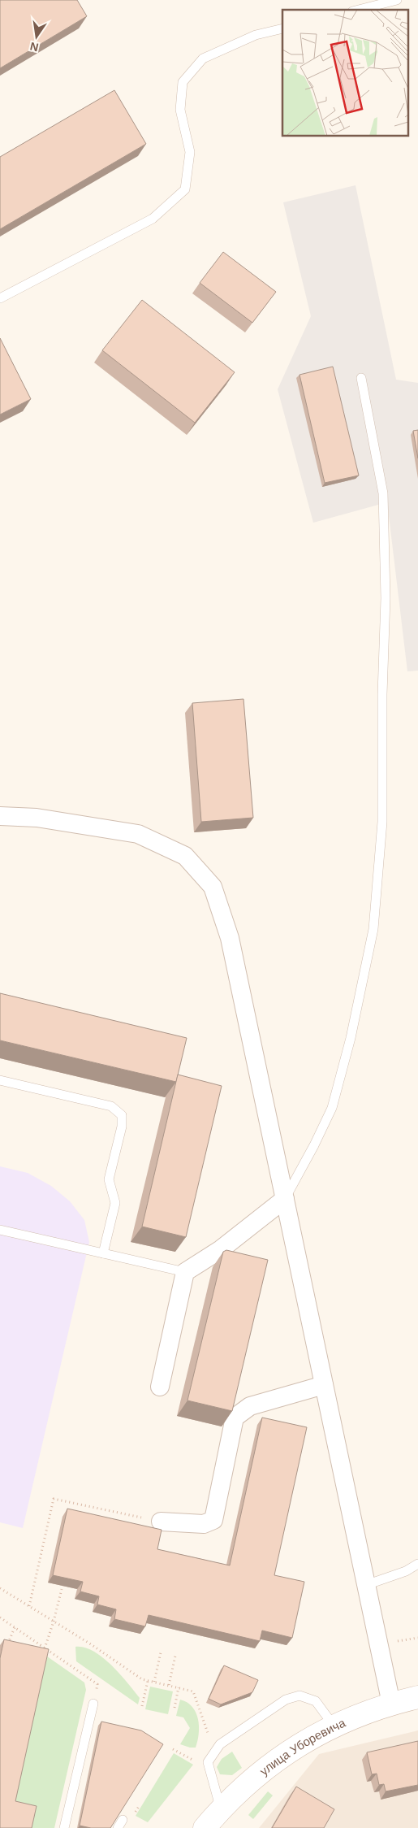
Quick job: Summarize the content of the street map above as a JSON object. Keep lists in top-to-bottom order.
{
  "streets": {
    "main road": ["улица Уборевича"]
  },
  "north": "bottom"
}
